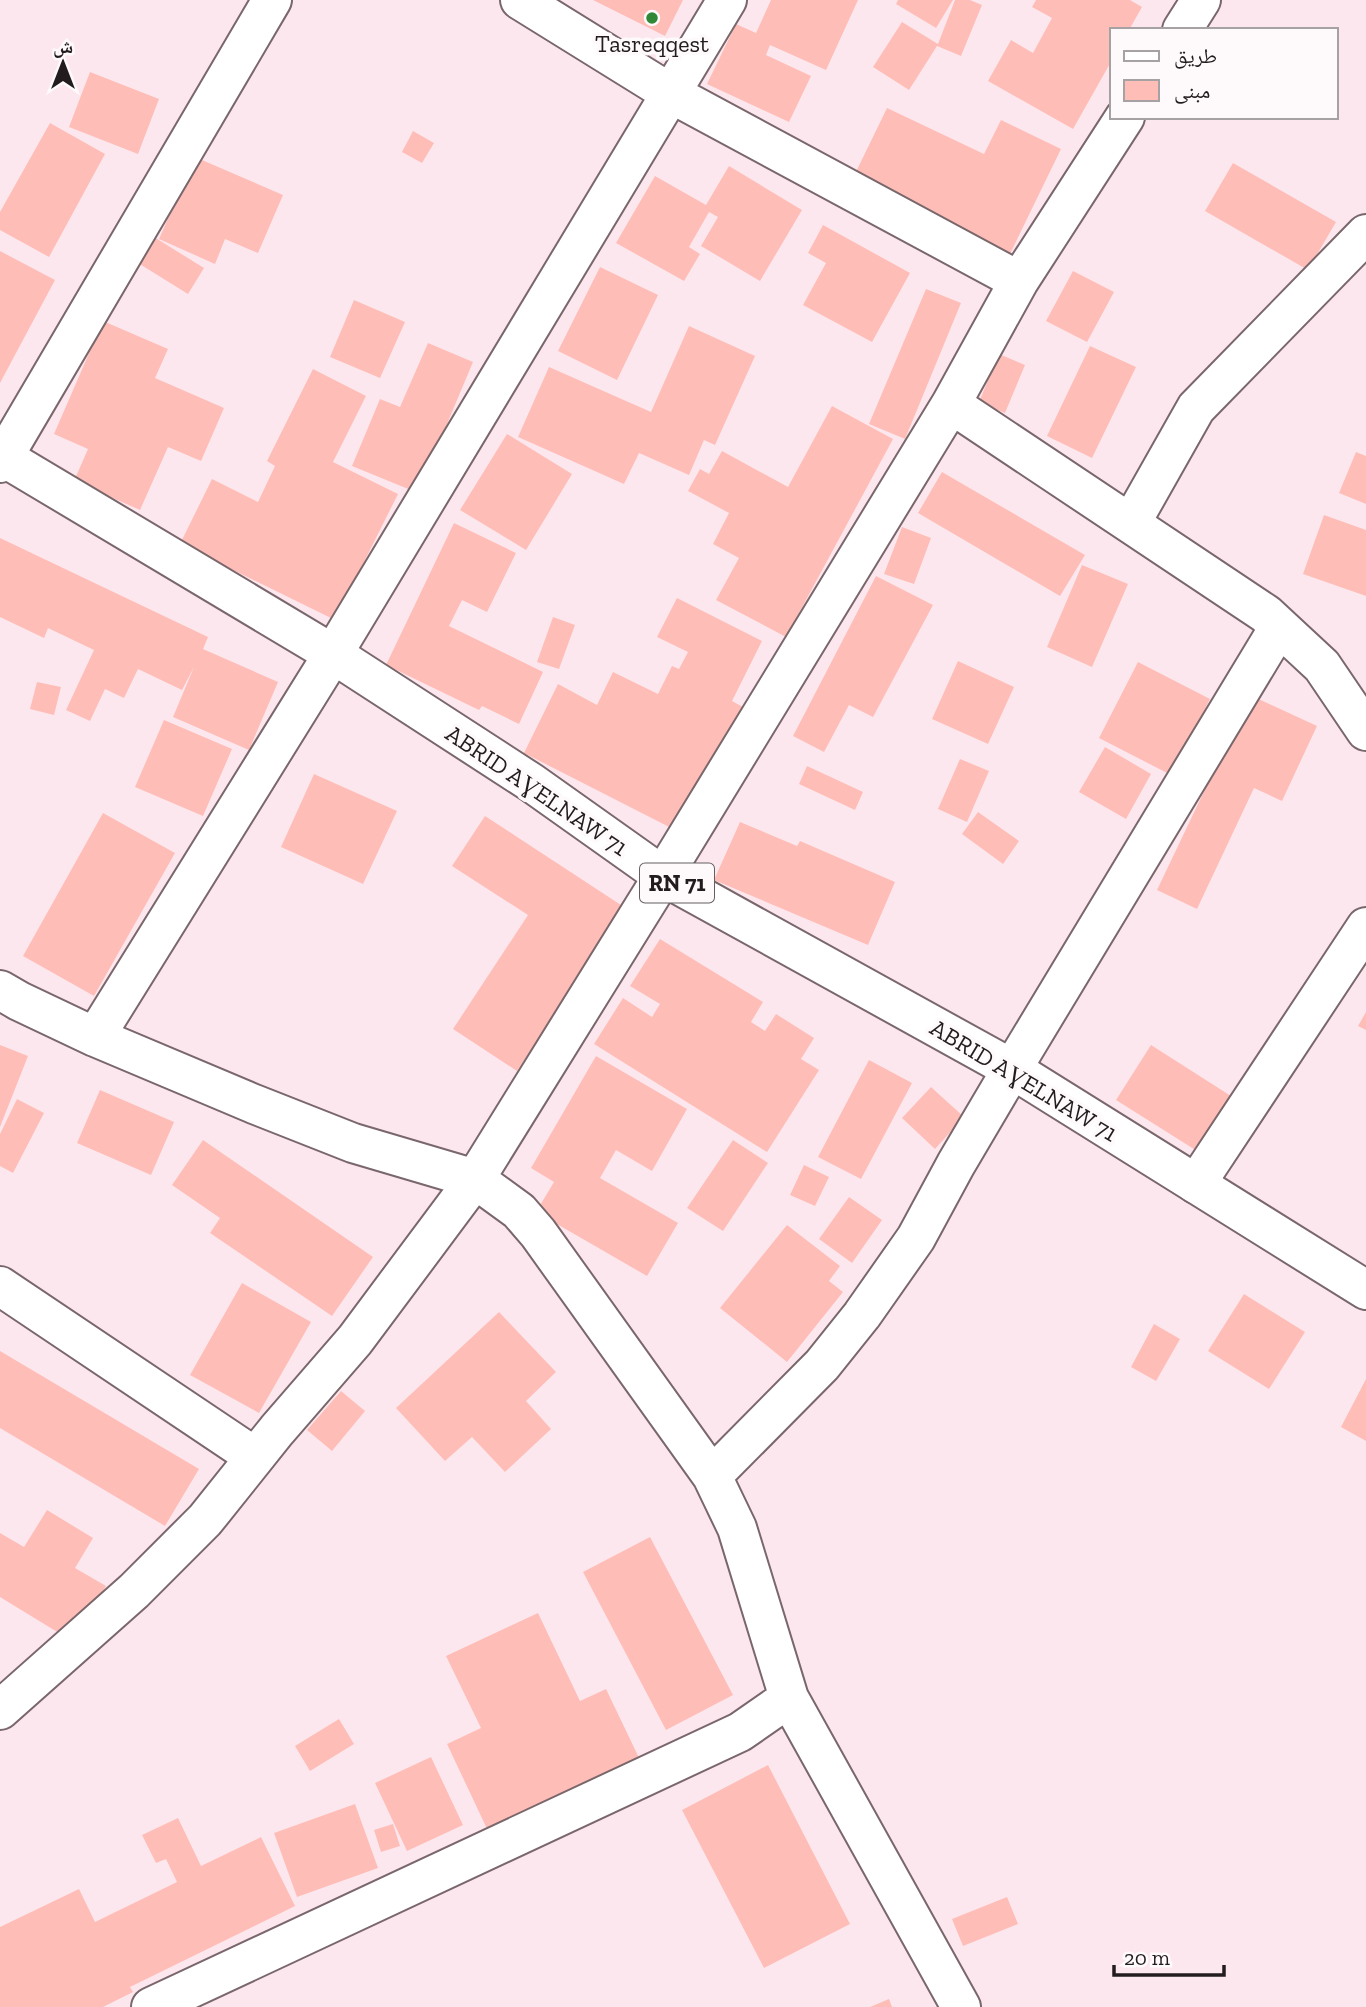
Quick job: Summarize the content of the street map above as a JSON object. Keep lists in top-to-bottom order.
{
  "streets": {
    "street": ["ABRID AƔELNAW 71", "RN 71"]
  },
  "places": ["Tasreqqest"],
  "legend": ["طريق", "مبنى"],
  "scale_bar": "20 m",
  "north": "top"
}
